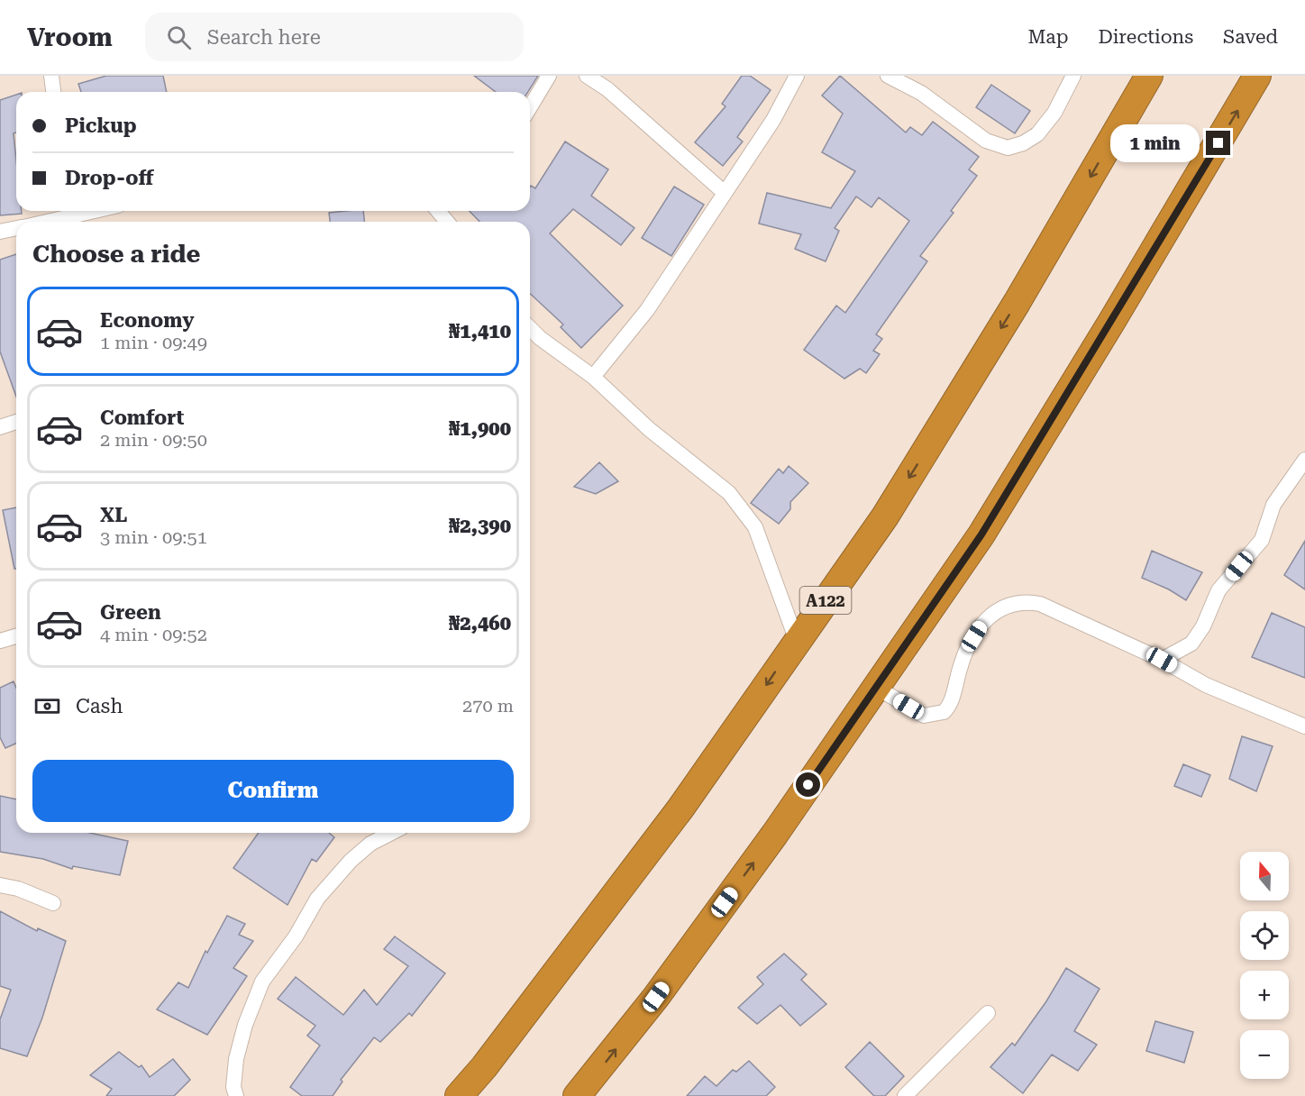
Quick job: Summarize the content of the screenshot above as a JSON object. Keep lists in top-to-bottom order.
{
  "streets": {
    "highway": ["A122"]
  },
  "north": "top",
  "page": {
    "header": "Vroom",
    "search": "Search here",
    "nav": ["Map", "Directions", "Saved"],
    "banner": ["Pickup", "Drop-off"],
    "bubble": "1 min",
    "heading": "Choose a ride",
    "list": [
      {
        "name": "Economy",
        "note": "1 min · 09:49",
        "value": "₦1,410"
      },
      {
        "name": "Comfort",
        "note": "2 min · 09:50",
        "value": "₦1,900"
      },
      {
        "name": "XL",
        "note": "3 min · 09:51",
        "value": "₦2,390"
      },
      {
        "name": "Green",
        "note": "4 min · 09:52",
        "value": "₦2,460"
      }
    ],
    "pay": ["Cash", "270 m"],
    "buttons": "Confirm",
    "map_buttons": ["+", "−"]
  }
}
